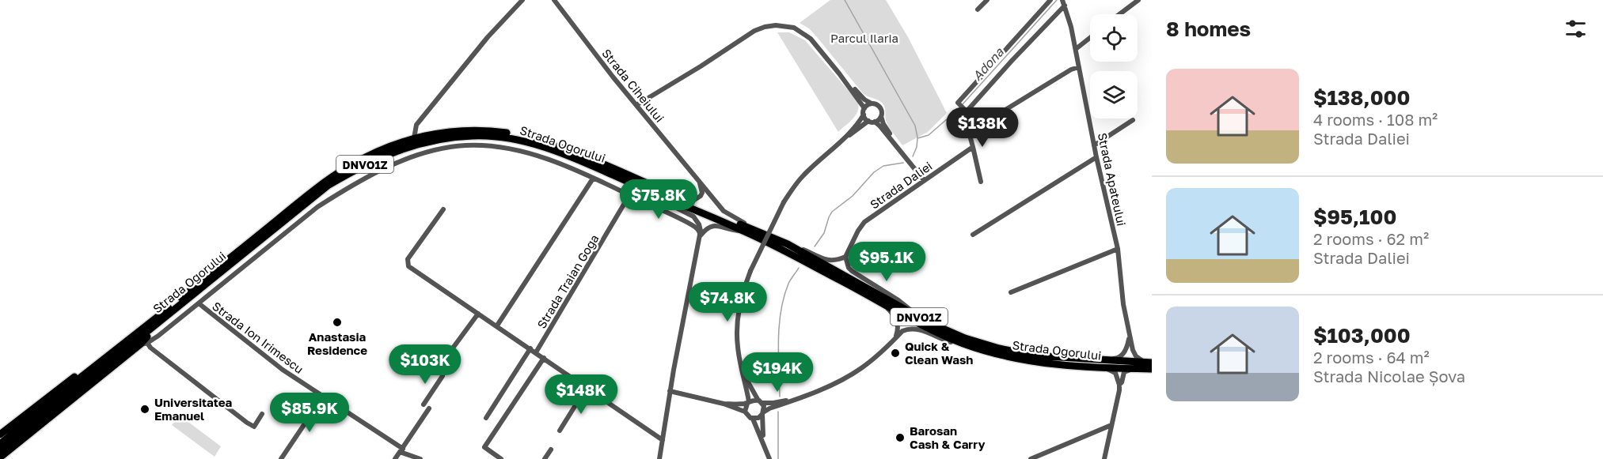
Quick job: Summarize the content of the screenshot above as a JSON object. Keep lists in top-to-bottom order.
{
  "streets": {
    "highway": ["Strada Ogorului", "DNVO1Z"],
    "street": [
      "Strada Ciheiului",
      "Strada Apateului",
      "Strada Daliei",
      "Strada Traian Goga",
      "Strada Ion Irimescu"
    ]
  },
  "crossings": [
    ["Strada Ciheiului", "Strada Ogorului"],
    ["Strada Ogorului", "Strada Apateului"]
  ],
  "water": ["Adona"],
  "parks": ["Parcul Ilaria"],
  "places": [
    "Anastasia Residence",
    "Quick & Clean Wash",
    "Universitatea Emanuel",
    "Barosan Cash & Carry"
  ],
  "page": {
    "heading": "8 homes",
    "list": [
      {
        "name": "$138,000",
        "note": "4 rooms · 108 m² · Strada Daliei"
      },
      {
        "name": "$95,100",
        "note": "2 rooms · 62 m² · Strada Daliei"
      },
      {
        "name": "$103,000",
        "note": "2 rooms · 64 m² · Strada Nicolae Șova"
      }
    ],
    "price": [
      "$138K",
      "$75.8K",
      "$95.1K",
      "$74.8K",
      "$103K",
      "$194K",
      "$148K",
      "$85.9K"
    ]
  }
}
